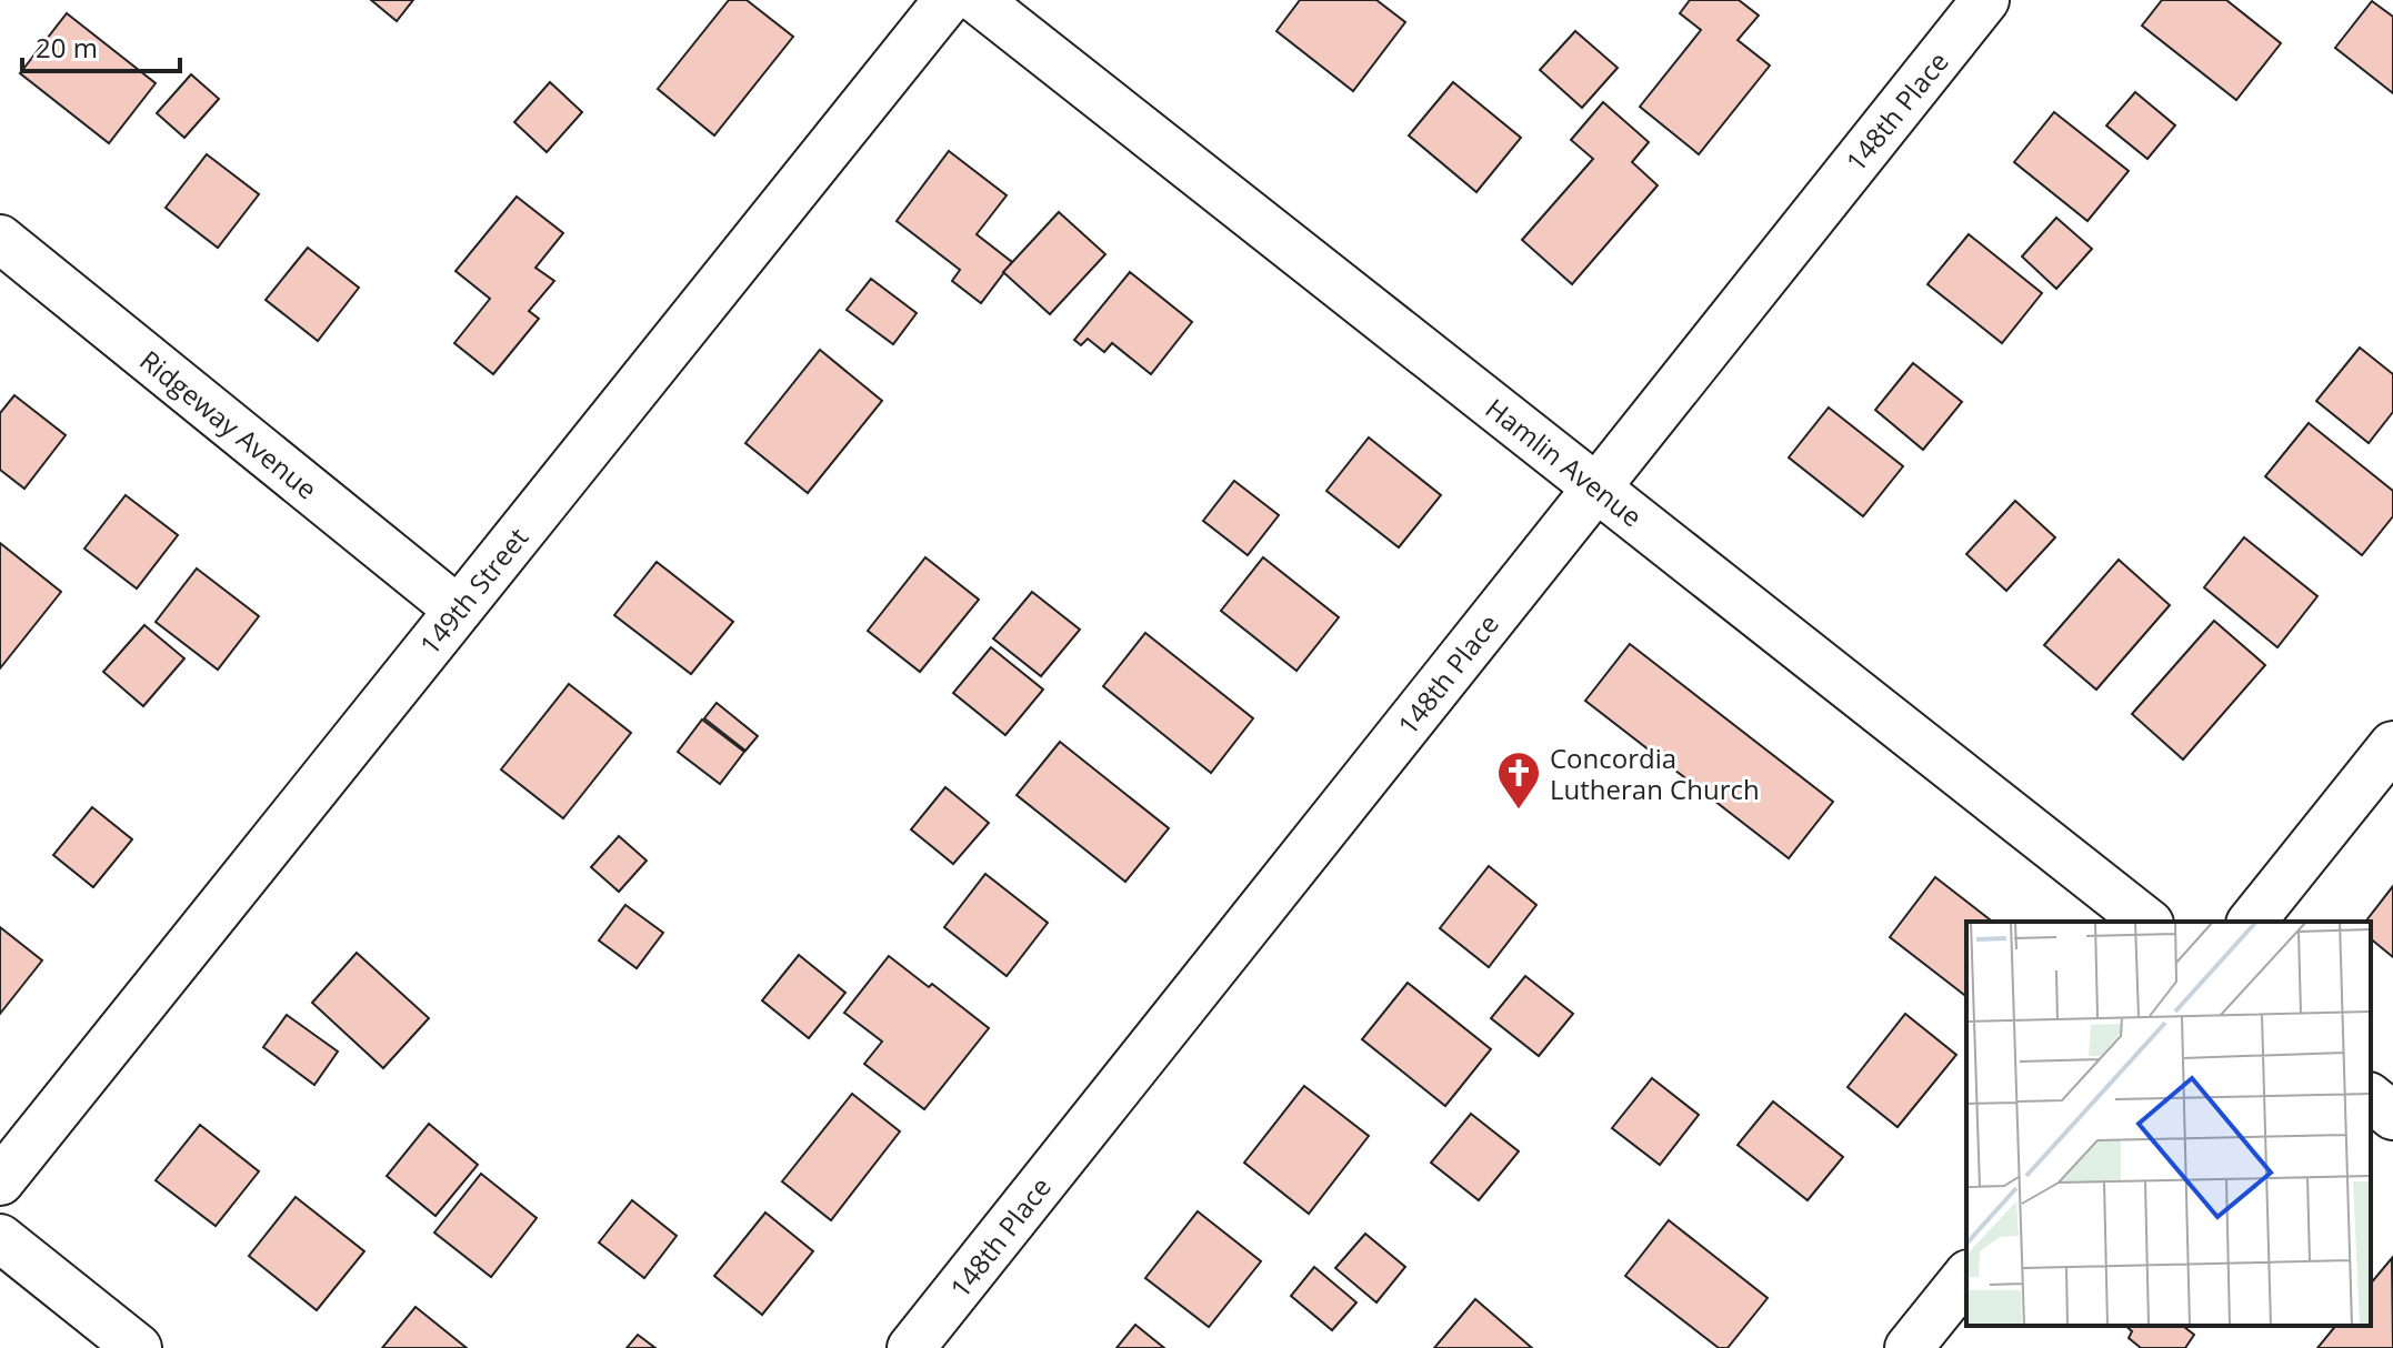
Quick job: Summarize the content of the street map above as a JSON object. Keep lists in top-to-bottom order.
{
  "streets": {
    "street": [
      "148th Place",
      "Ridgeway Avenue",
      "Hamlin Avenue",
      "149th Street"
    ]
  },
  "crossings": [
    ["148th Place", "Hamlin Avenue"],
    ["Ridgeway Avenue", "149th Street"]
  ],
  "places": {
    "church": ["Concordia Lutheran Church"]
  },
  "scale_bar": "20 m"
}
